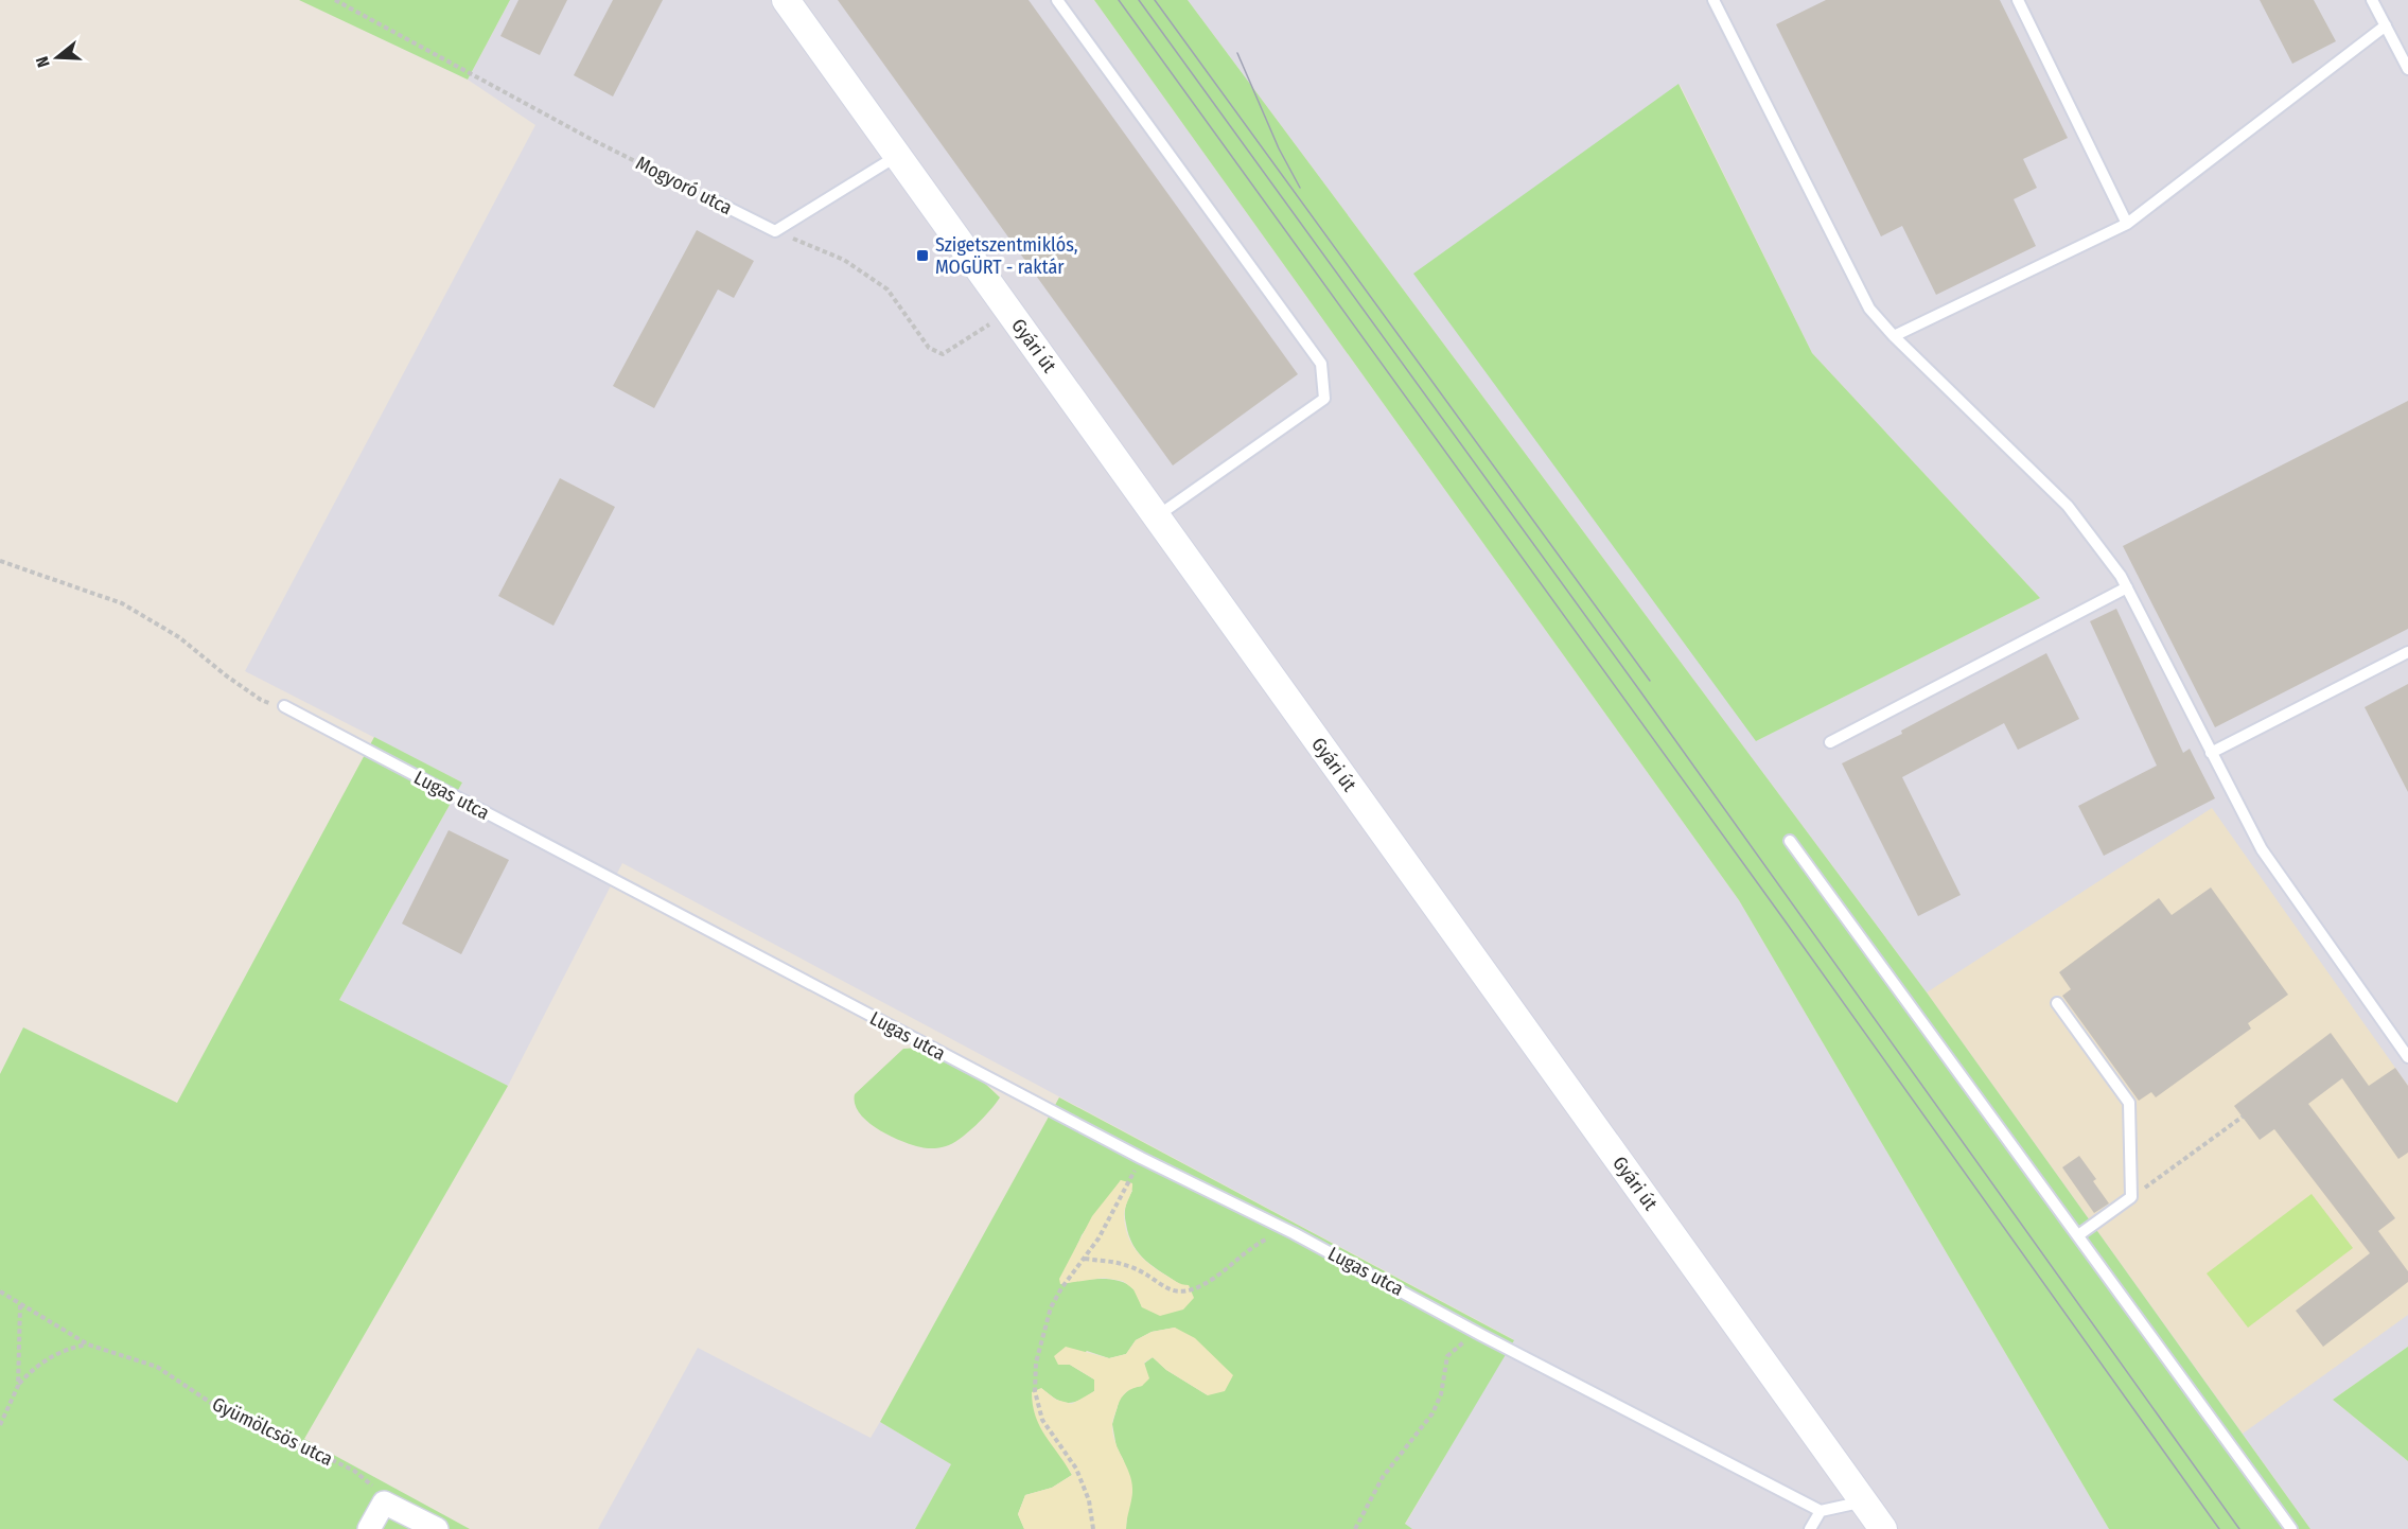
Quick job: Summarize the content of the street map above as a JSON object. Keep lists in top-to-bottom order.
{
  "streets": {
    "street": ["Gyári út"],
    "lane": ["Mogyoró utca", "Lugas utca"],
    "path": ["Gyümölcsös utca"]
  },
  "places": {
    "transit": ["Szigetszentmiklós, MOGÜRT - raktár"]
  },
  "north": "left"
}
